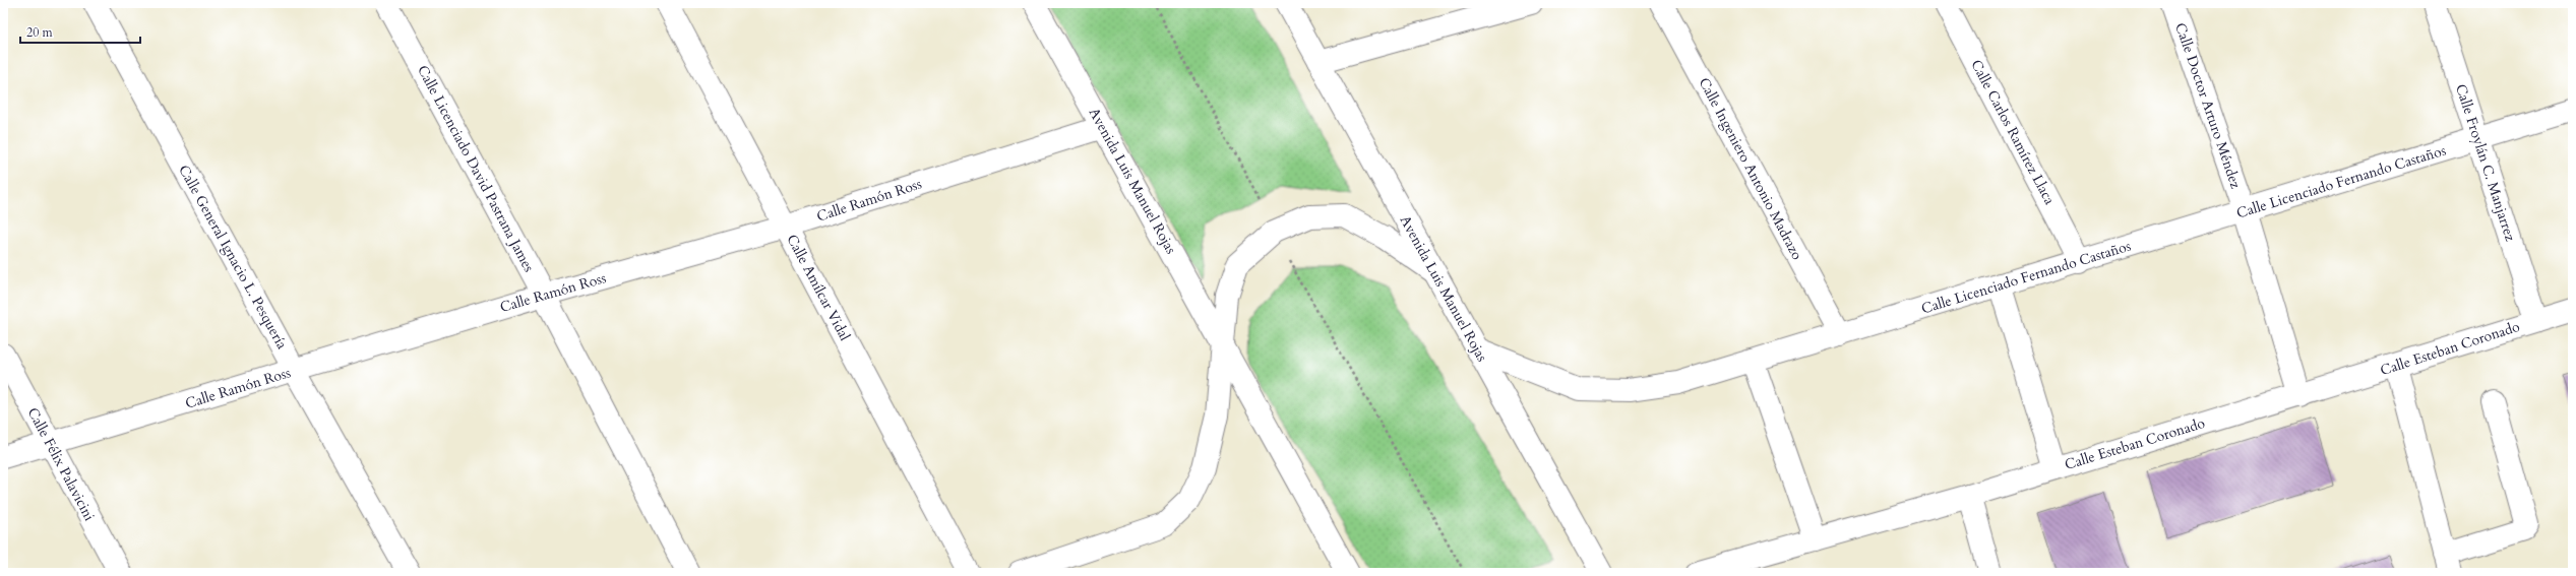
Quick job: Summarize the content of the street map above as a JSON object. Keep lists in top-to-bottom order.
{
  "streets": {
    "street": [
      "Calle Doctor Arturo Méndez",
      "Calle Carlos Ramírez Llaca",
      "Calle Froylán C. Manjarrez",
      "Calle Licenciado David Pastrana James",
      "Calle Ingeniero Antonio Madrazo",
      "Avenida Luis Manuel Rojas",
      "Calle Licenciado Fernando Castaños",
      "Calle Ramón Ross",
      "Calle General Ignacio L. Pesquería",
      "Calle Amílcar Vidal",
      "Calle Esteban Coronado",
      "Calle Félix Palavicini"
    ]
  },
  "crossings": [
    ["Calle Doctor Arturo Méndez", "Calle Licenciado Fernando Castaños"],
    ["Calle Doctor Arturo Méndez", "Calle Esteban Coronado"],
    ["Calle Carlos Ramírez Llaca", "Calle Licenciado Fernando Castaños"],
    ["Calle Froylán C. Manjarrez", "Calle Licenciado Fernando Castaños"],
    ["Calle Froylán C. Manjarrez", "Calle Esteban Coronado"],
    ["Calle Licenciado David Pastrana James", "Calle Ramón Ross"],
    ["Calle Ingeniero Antonio Madrazo", "Calle Licenciado Fernando Castaños"],
    ["Avenida Luis Manuel Rojas", "Calle Licenciado Fernando Castaños"],
    ["Avenida Luis Manuel Rojas", "Calle Ramón Ross"],
    ["Calle Ramón Ross", "Calle General Ignacio L. Pesquería"],
    ["Calle Ramón Ross", "Calle Amílcar Vidal"],
    ["Calle Ramón Ross", "Calle Félix Palavicini"]
  ],
  "scale_bar": "20 m"
}
